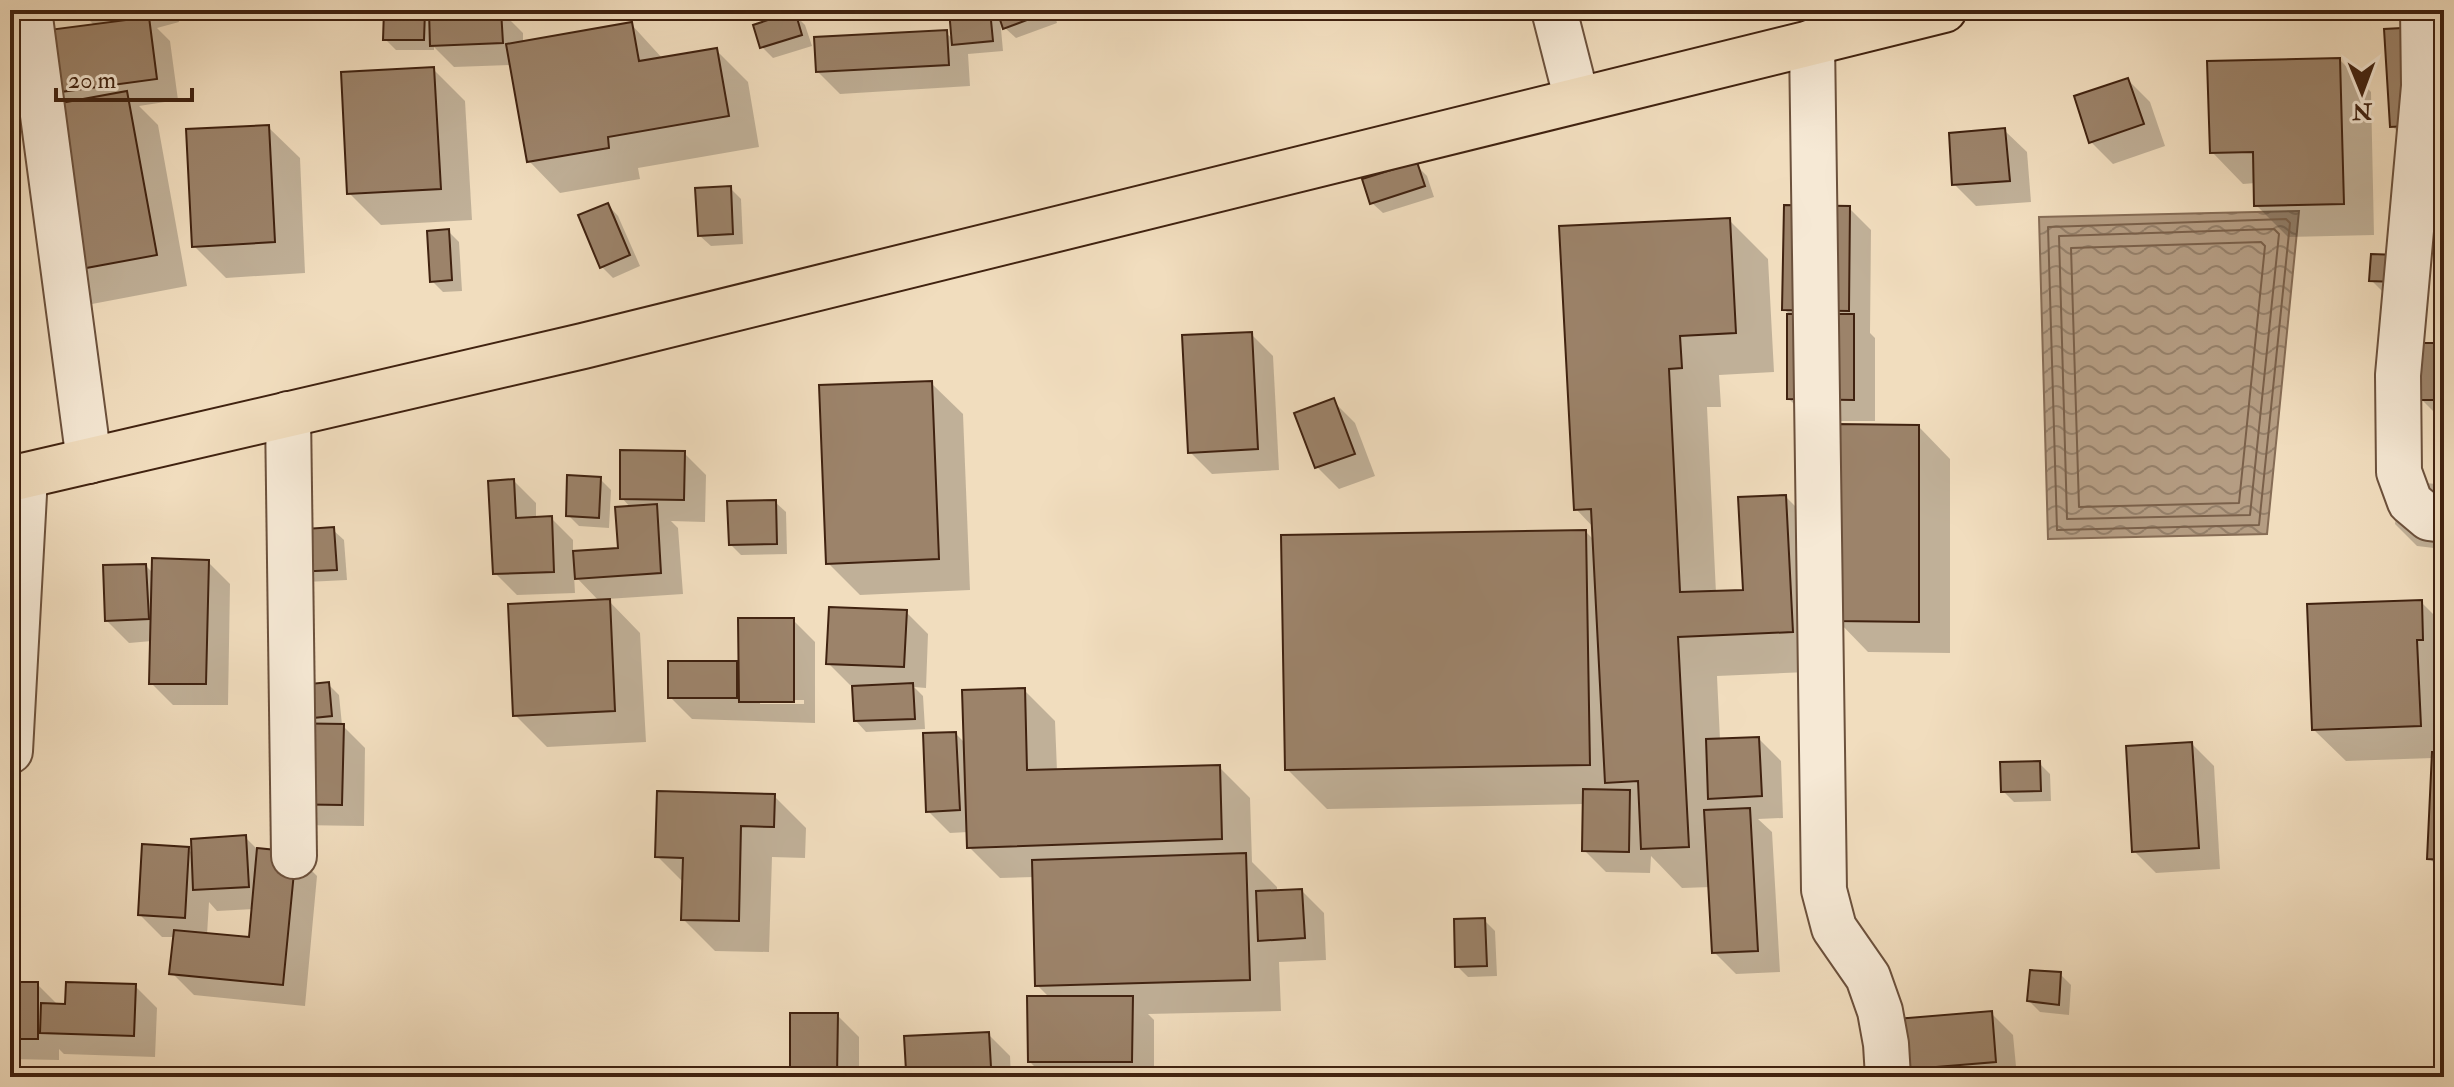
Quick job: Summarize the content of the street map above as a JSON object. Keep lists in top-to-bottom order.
{
  "scale_bar": "20 m",
  "north": "bottom"
}
